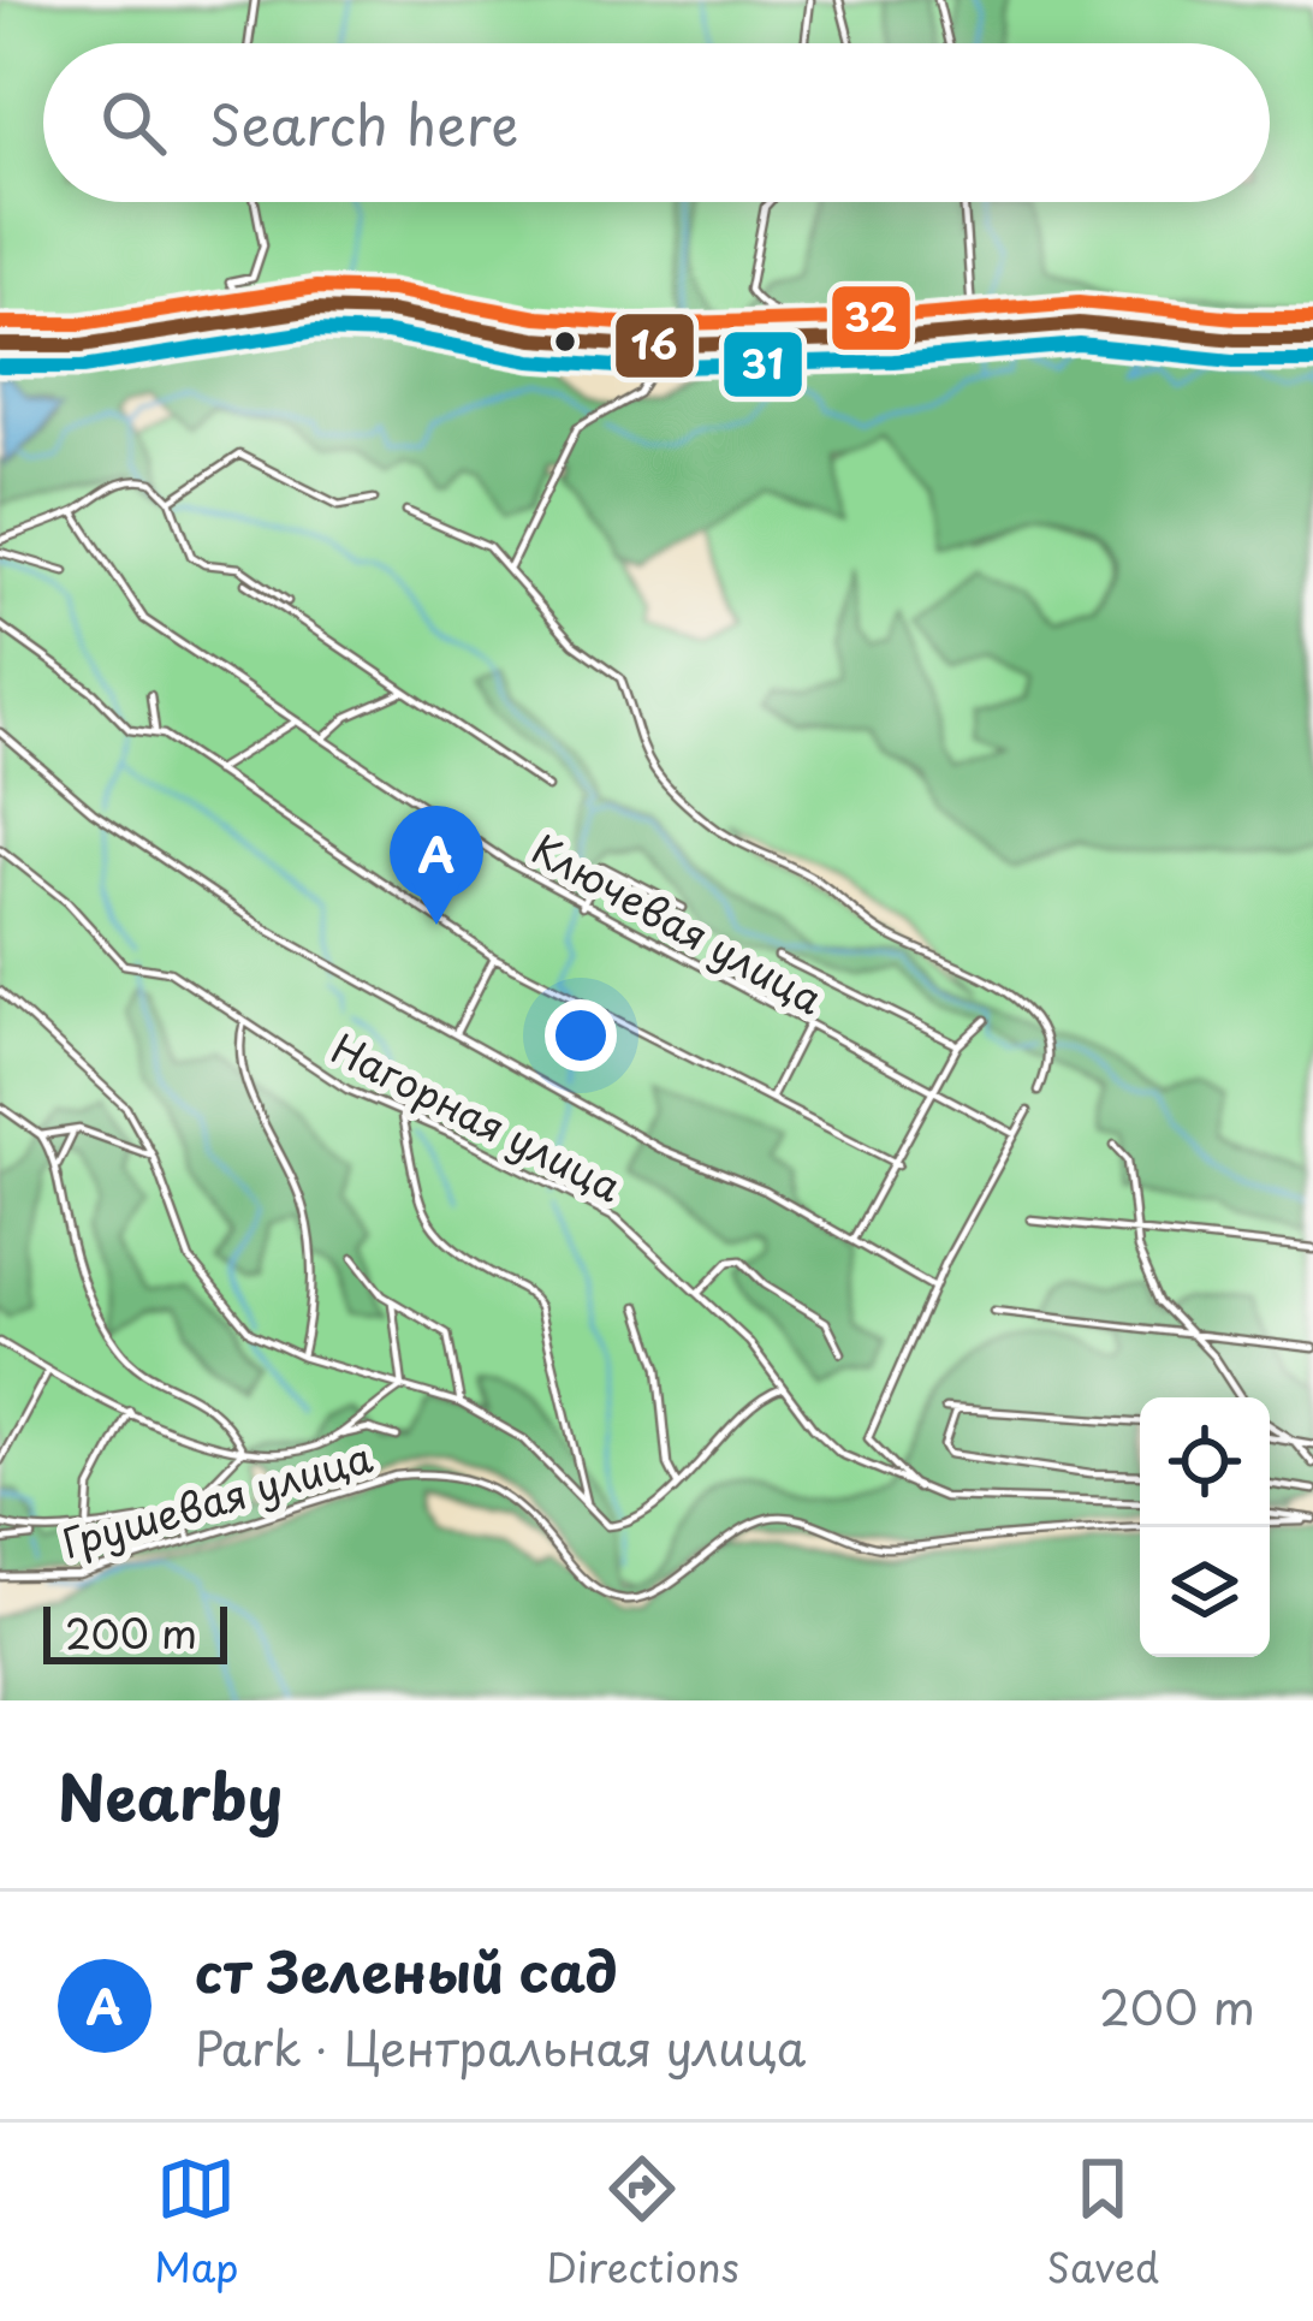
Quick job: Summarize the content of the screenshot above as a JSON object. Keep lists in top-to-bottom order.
{
  "streets": {
    "street": ["Ключевая улица", "Нагорная улица", "Грушевая улица"]
  },
  "lines": ["transit line 32", "transit line 16", "transit line 31"],
  "scale_bar": "200 m",
  "page": {
    "search": "Search here",
    "pins": "A",
    "scale": "200 m",
    "heading": "Nearby",
    "list": [
      {
        "mark": "A",
        "name": "ст Зеленый сад",
        "note": "Park · Центральная улица",
        "value": "200 m"
      }
    ],
    "nav": ["Map", "Directions", "Saved"]
  }
}
